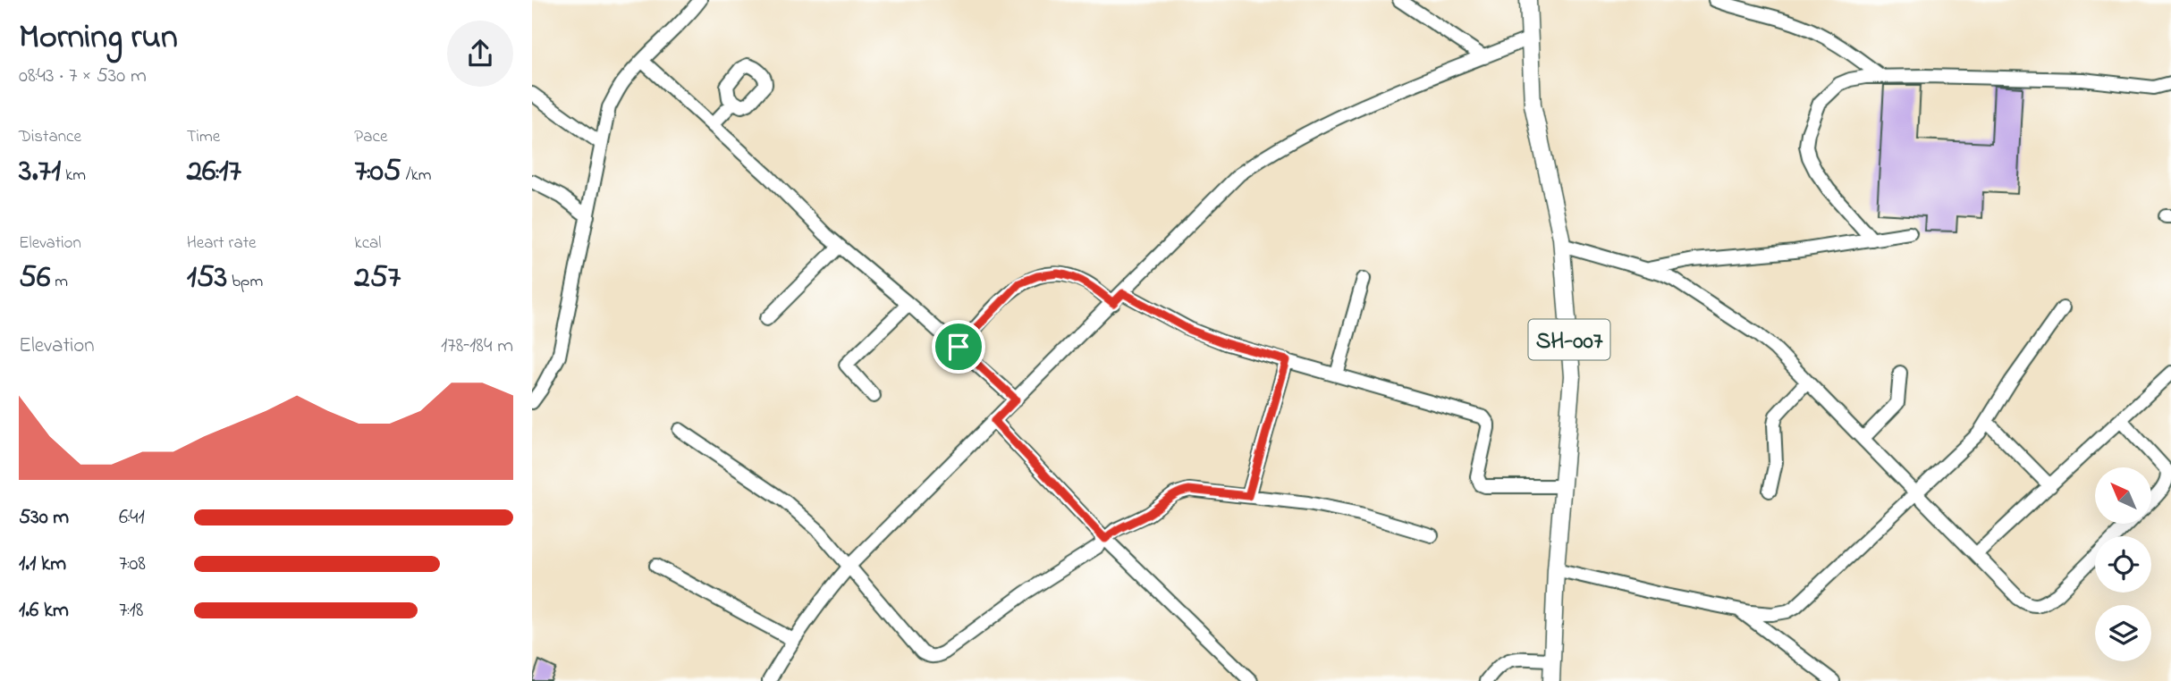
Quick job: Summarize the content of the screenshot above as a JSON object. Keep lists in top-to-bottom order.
{
  "streets": {
    "main road": ["SH-007"]
  },
  "north": "top left",
  "page": {
    "heading": ["Morning run", "08:43 · 7 × 530 m"],
    "stats": [
      ["Distance", "3.71 km"],
      ["Time", "26:17"],
      ["Pace", "7:05 /km"],
      ["Elevation", "56 m"],
      ["Heart rate", "153 bpm"],
      ["kcal", "257"]
    ],
    "chart": ["Elevation", "178–184 m"],
    "list": [
      {
        "name": "530 m",
        "note": "6:41"
      },
      {
        "name": "1.1 km",
        "note": "7:08"
      },
      {
        "name": "1.6 km",
        "note": "7:18"
      }
    ]
  }
}
